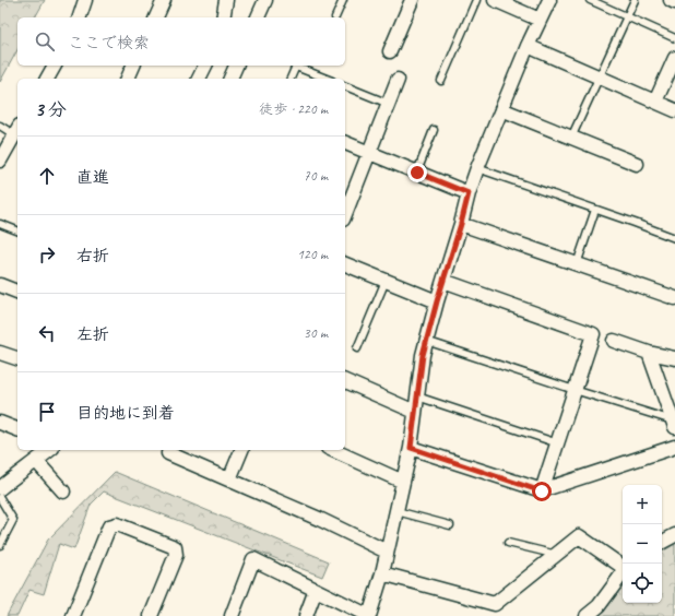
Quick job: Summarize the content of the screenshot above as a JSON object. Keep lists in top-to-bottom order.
{
  "page": {
    "search": "ここで検索",
    "heading": ["3 分", "徒歩 · 220 m"],
    "list": [
      ["直進", "70 m"],
      ["右折", "120 m"],
      ["左折", "30 m"],
      "目的地に到着"
    ],
    "map_buttons": ["+", "−"]
  }
}
